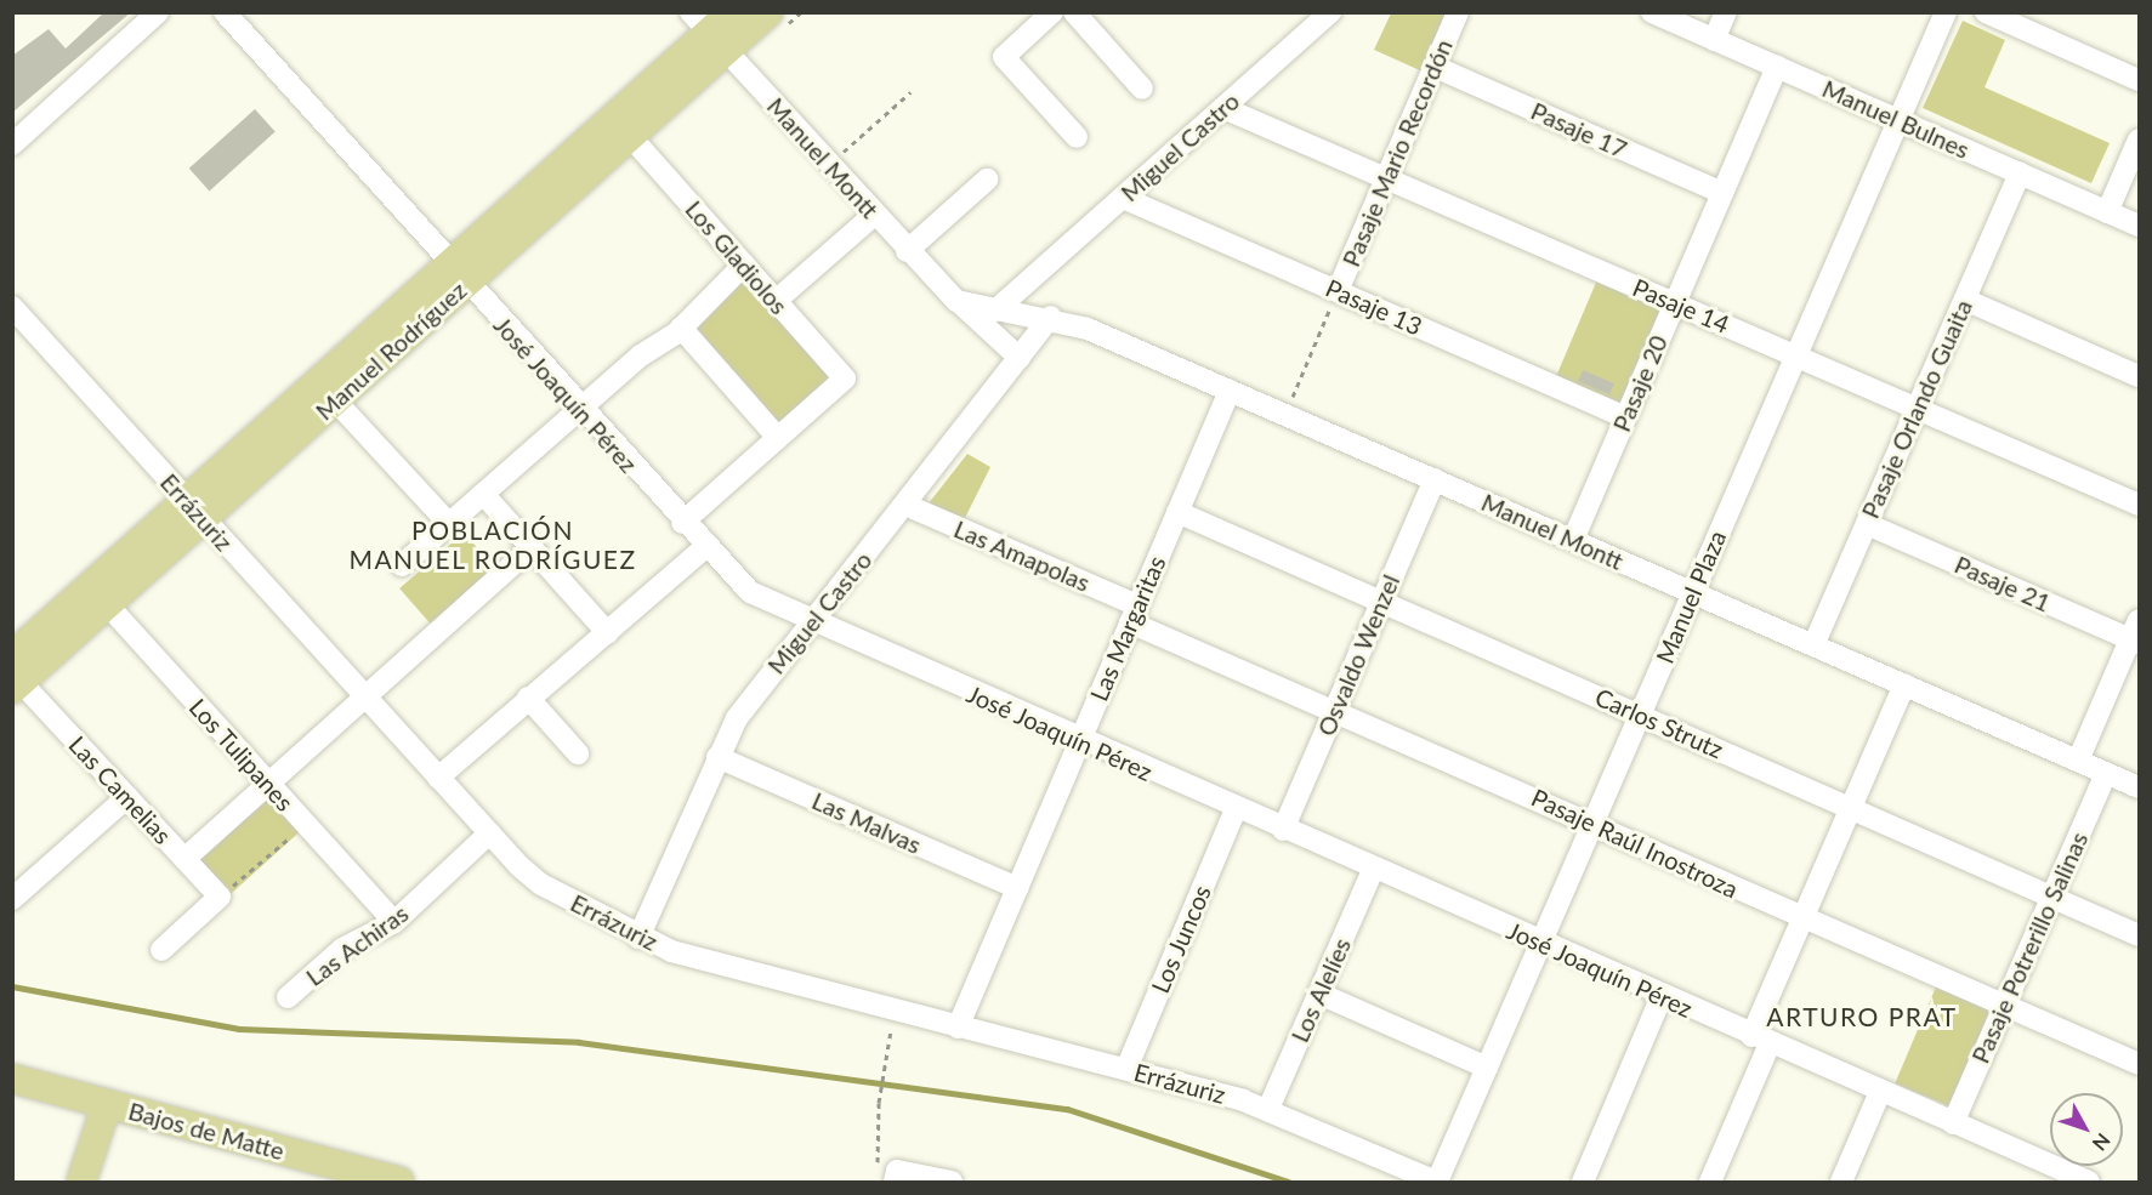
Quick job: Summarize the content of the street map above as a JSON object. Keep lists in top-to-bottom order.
{
  "streets": {
    "main road": ["Manuel Rodríguez", "Bajos de Matte"],
    "street": [
      "Manuel Bulnes",
      "Pasaje 17",
      "Miguel Castro",
      "Pasaje Mario Recordón",
      "Manuel Montt",
      "Los Gladiolos",
      "Pasaje 14",
      "Pasaje 13",
      "Pasaje 20",
      "José Joaquín Pérez",
      "Pasaje Orlando Guaita",
      "Errázuriz",
      "Las Amapolas",
      "Pasaje 21",
      "Manuel Plaza",
      "Las Margaritas",
      "Osvaldo Wenzel",
      "Carlos Strutz",
      "Los Tulipanes",
      "Las Camelias",
      "Las Malvas",
      "Pasaje Raúl Inostroza",
      "Los Juncos",
      "Las Achiras",
      "Pasaje Potrerillo Salinas",
      "Los Alelíes"
    ]
  },
  "crossings": [
    ["Manuel Bulnes", "Pasaje 20"],
    ["Manuel Bulnes", "Pasaje Orlando Guaita"],
    ["Manuel Bulnes", "Manuel Plaza"],
    ["Pasaje 17", "Pasaje Mario Recordón"],
    ["Pasaje 17", "Pasaje 20"],
    ["Miguel Castro", "Manuel Montt"],
    ["Miguel Castro", "Pasaje 14"],
    ["Miguel Castro", "Pasaje 13"],
    ["Miguel Castro", "José Joaquín Pérez"],
    ["Miguel Castro", "Errázuriz"],
    ["Miguel Castro", "Las Amapolas"],
    ["Miguel Castro", "Las Malvas"],
    ["Pasaje Mario Recordón", "Manuel Montt"],
    ["Pasaje Mario Recordón", "Pasaje 14"],
    ["Pasaje Mario Recordón", "Pasaje 13"],
    ["Manuel Montt", "Manuel Rodríguez"],
    ["Manuel Montt", "Pasaje 20"],
    ["Manuel Montt", "Pasaje Orlando Guaita"],
    ["Manuel Montt", "Manuel Plaza"],
    ["Manuel Montt", "Las Margaritas"],
    ["Manuel Montt", "Osvaldo Wenzel"],
    ["Manuel Montt", "Pasaje Potrerillo Salinas"],
    ["Los Gladiolos", "Manuel Rodríguez"],
    ["Pasaje 14", "Pasaje 20"],
    ["Pasaje 14", "Pasaje Orlando Guaita"],
    ["Pasaje 14", "Manuel Plaza"],
    ["Pasaje 13", "Pasaje 20"],
    ["Manuel Rodríguez", "José Joaquín Pérez"],
    ["Manuel Rodríguez", "Errázuriz"],
    ["Manuel Rodríguez", "Los Tulipanes"],
    ["Manuel Rodríguez", "Las Camelias"],
    ["José Joaquín Pérez", "Manuel Plaza"],
    ["José Joaquín Pérez", "Las Margaritas"],
    ["José Joaquín Pérez", "Osvaldo Wenzel"],
    ["José Joaquín Pérez", "Los Juncos"],
    ["José Joaquín Pérez", "Pasaje Potrerillo Salinas"],
    ["José Joaquín Pérez", "Los Alelíes"],
    ["Pasaje Orlando Guaita", "Pasaje 21"],
    ["Errázuriz", "Manuel Plaza"],
    ["Errázuriz", "Las Margaritas"],
    ["Errázuriz", "Los Juncos"],
    ["Errázuriz", "Las Achiras"],
    ["Errázuriz", "Los Alelíes"],
    ["Las Amapolas", "Las Margaritas"],
    ["Las Amapolas", "Pasaje Raúl Inostroza"],
    ["Manuel Plaza", "Carlos Strutz"],
    ["Manuel Plaza", "Pasaje Raúl Inostroza"],
    ["Las Margaritas", "Carlos Strutz"],
    ["Las Margaritas", "Las Malvas"],
    ["Las Margaritas", "Pasaje Raúl Inostroza"],
    ["Osvaldo Wenzel", "Carlos Strutz"],
    ["Osvaldo Wenzel", "Pasaje Raúl Inostroza"],
    ["Carlos Strutz", "Pasaje Potrerillo Salinas"],
    ["Los Tulipanes", "Las Achiras"],
    ["Pasaje Raúl Inostroza", "Pasaje Potrerillo Salinas"]
  ],
  "districts": ["POBLACIÓN MANUEL RODRÍGUEZ", "ARTURO PRAT"],
  "north": "bottom right"
}
